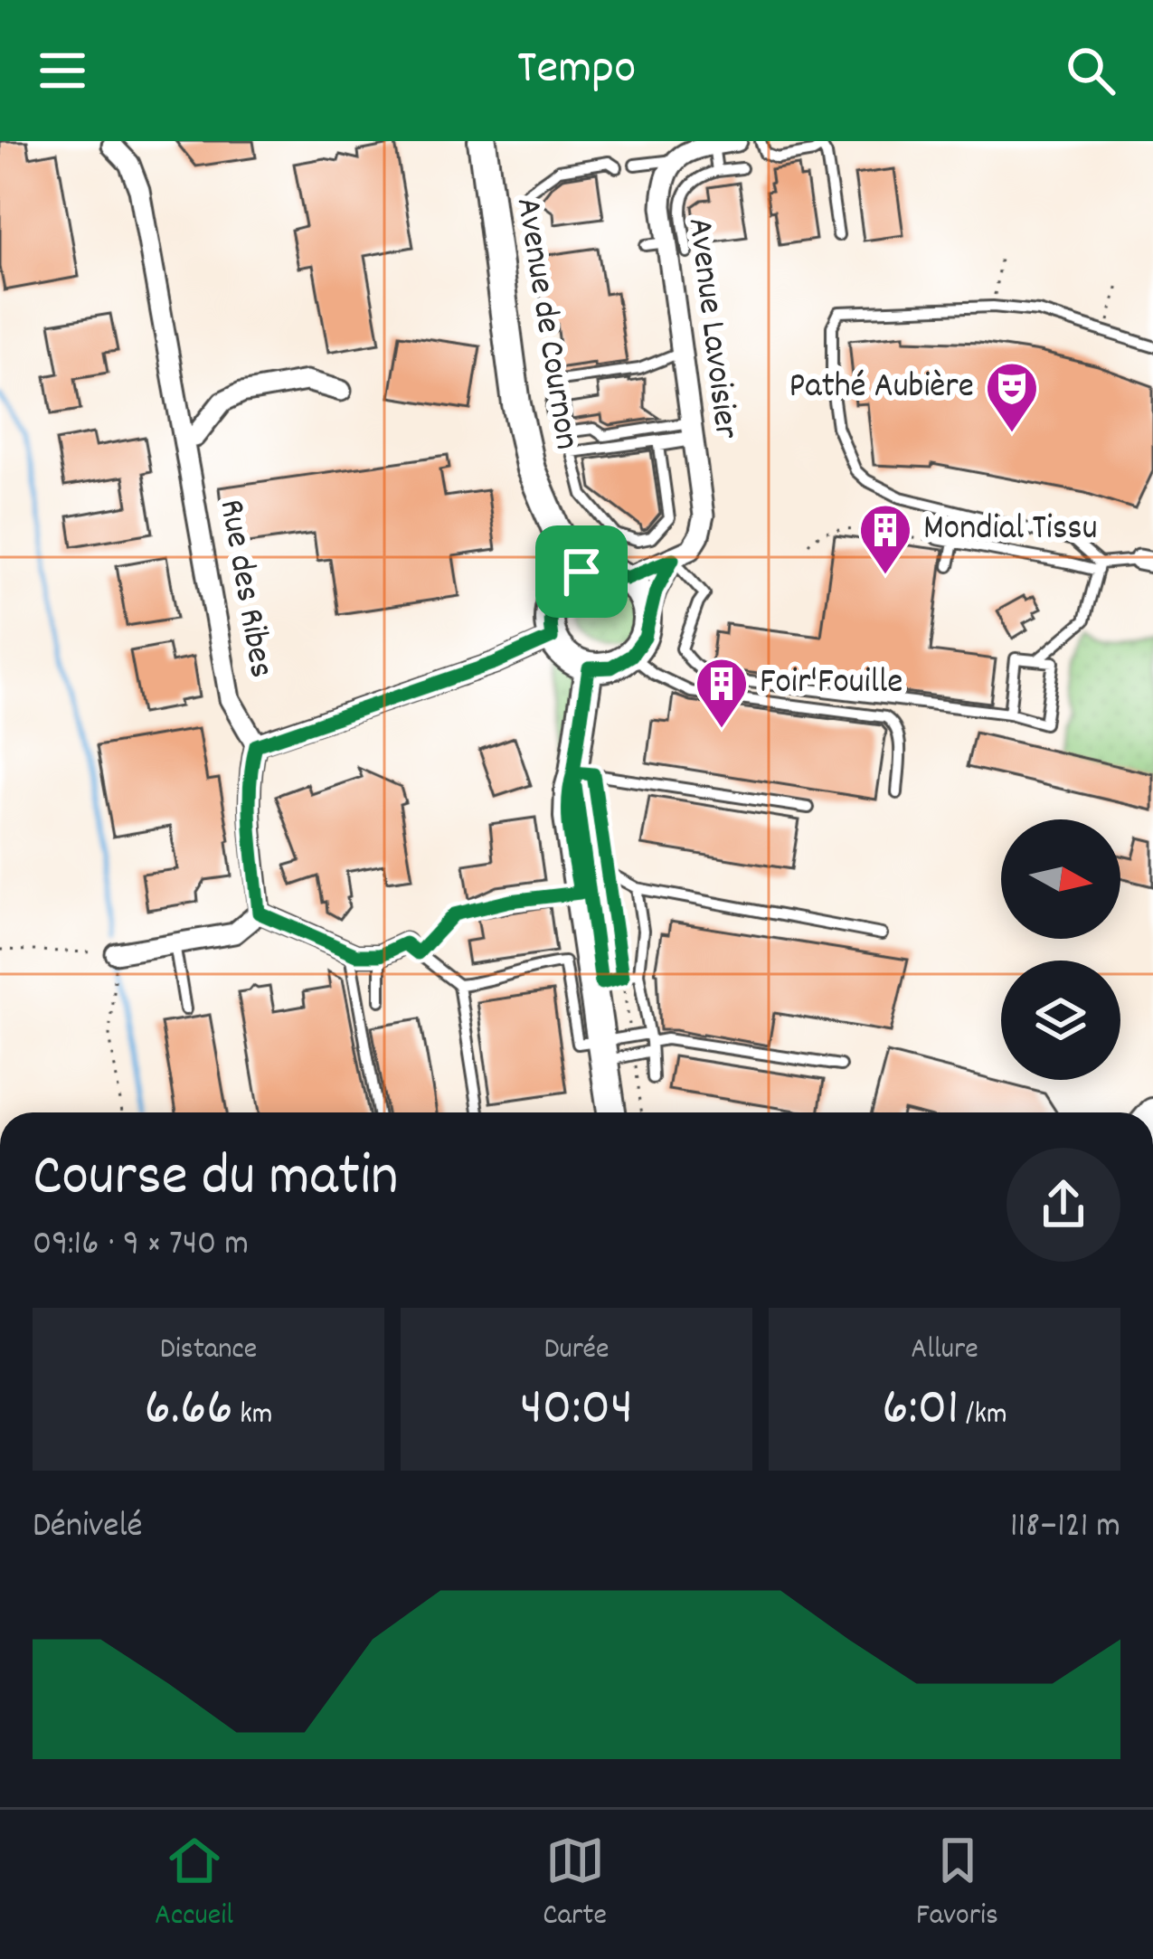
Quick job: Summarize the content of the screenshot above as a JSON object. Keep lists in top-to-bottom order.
{
  "streets": {
    "main road": ["Avenue de Cournon"],
    "street": ["Avenue Lavoisier", "Rue des Ribes"]
  },
  "crossings": [
    ["Avenue de Cournon", "Avenue Lavoisier"]
  ],
  "places": {
    "theatre": ["Pathé Aubière"],
    "building": ["Mondial Tissu", "Foir'Fouille"]
  },
  "north": "right",
  "page": {
    "header": "Tempo",
    "heading": ["Course du matin", "09:16 · 9 × 740 m"],
    "stats": [
      ["Distance", "6.66 km"],
      ["Durée", "40:04"],
      ["Allure", "6:01 /km"]
    ],
    "chart": ["Dénivelé", "118–121 m"],
    "tabs": ["Accueil", "Carte", "Favoris"]
  }
}
